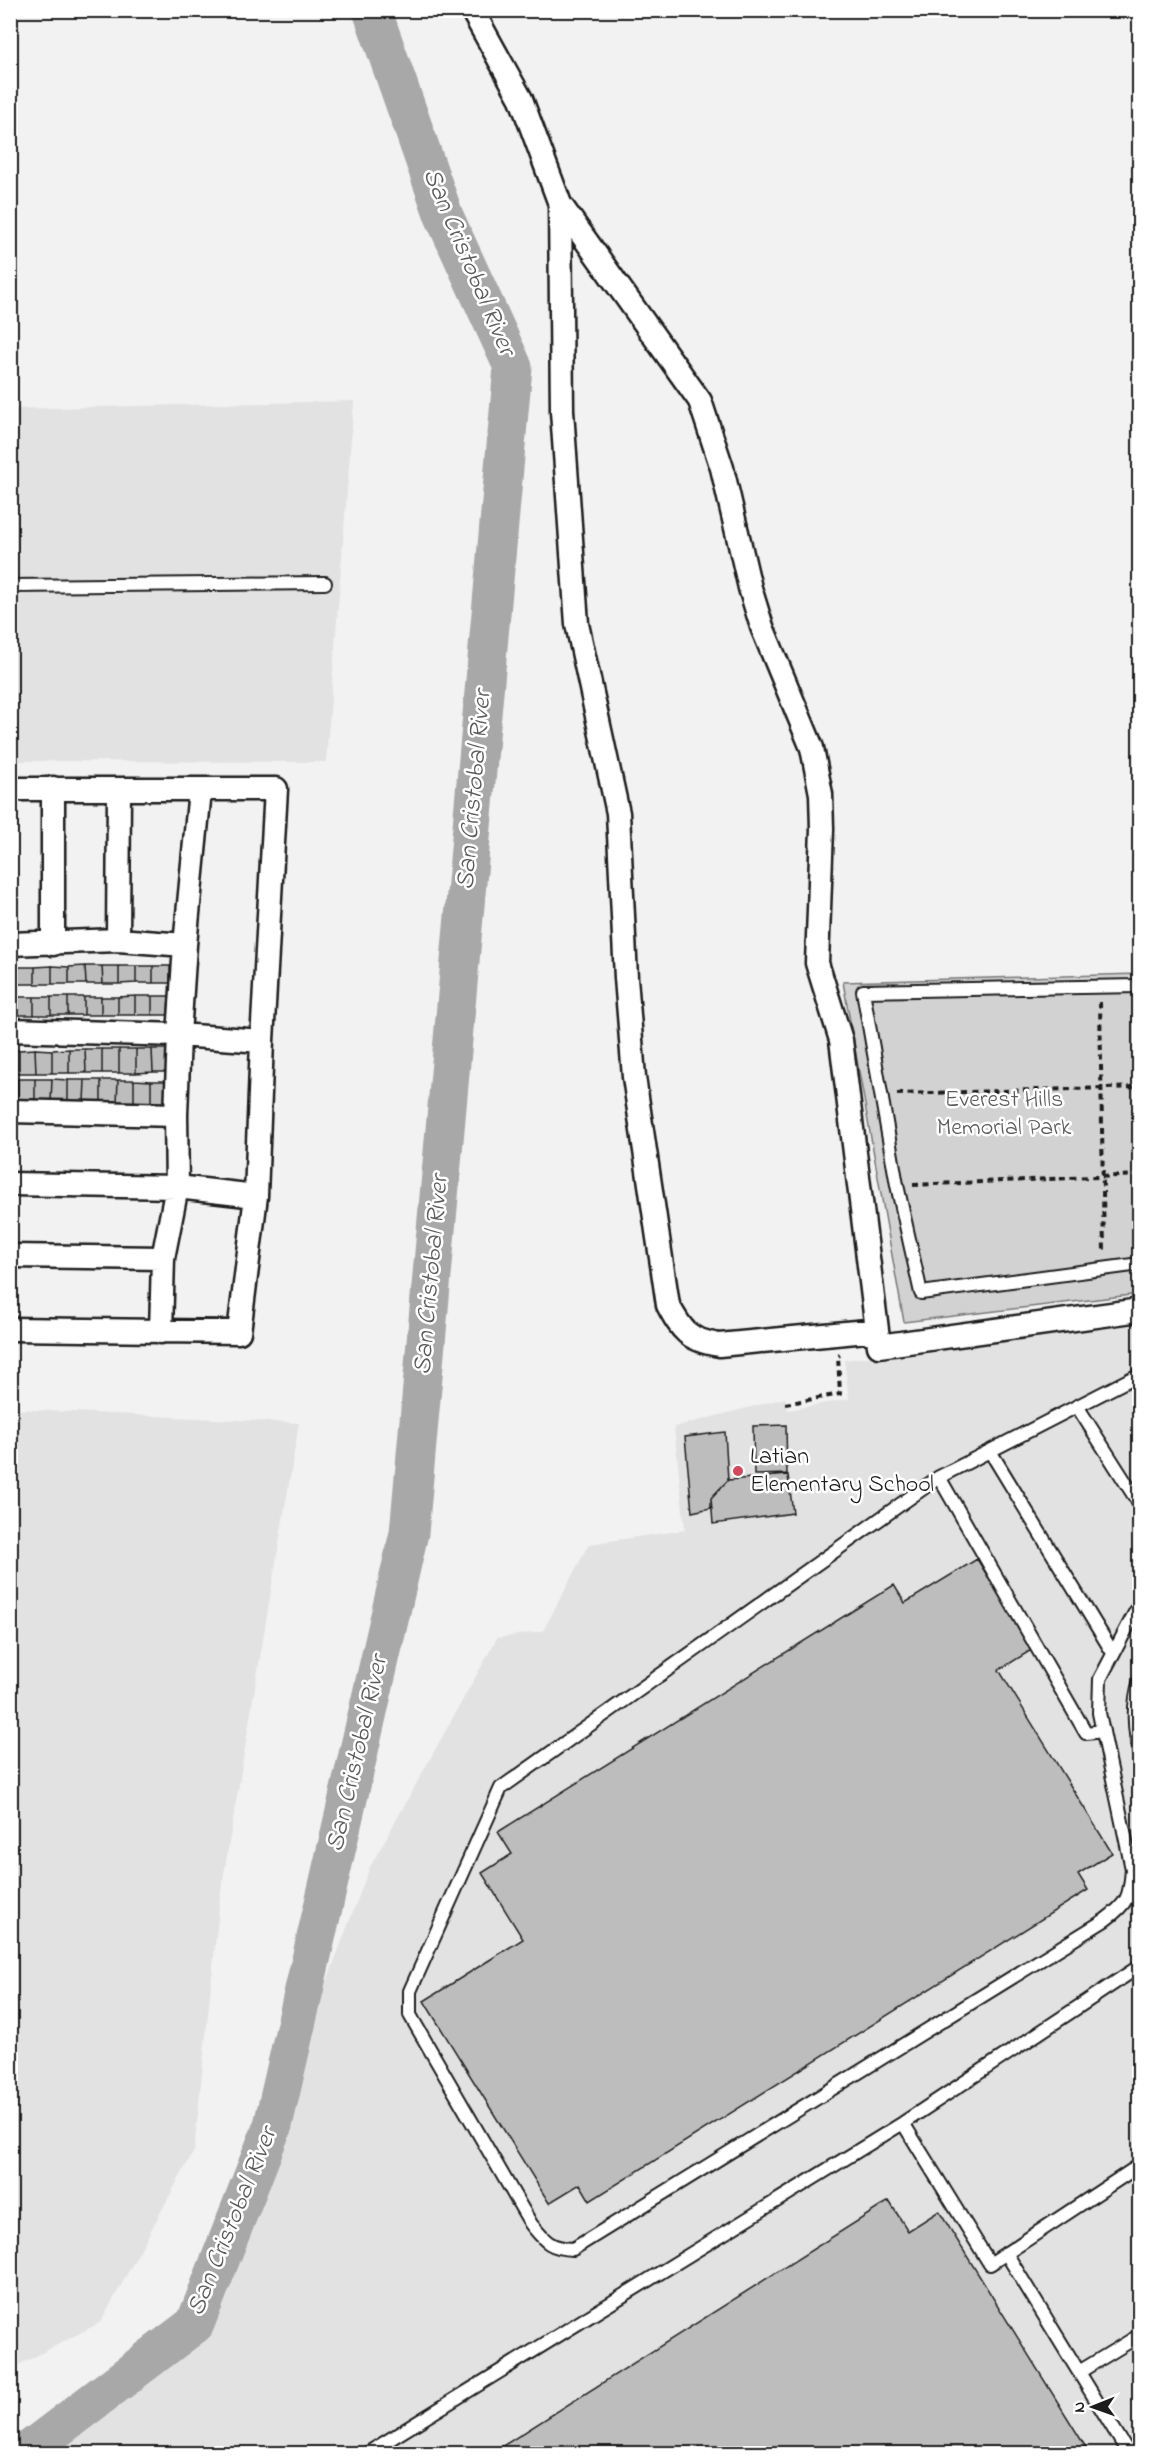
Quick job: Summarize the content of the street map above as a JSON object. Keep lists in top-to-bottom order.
{
  "water": ["San Cristobal River"],
  "parks": ["Everest Hills Memorial Park"],
  "places": ["Latian Elementary School"],
  "north": "left"
}
